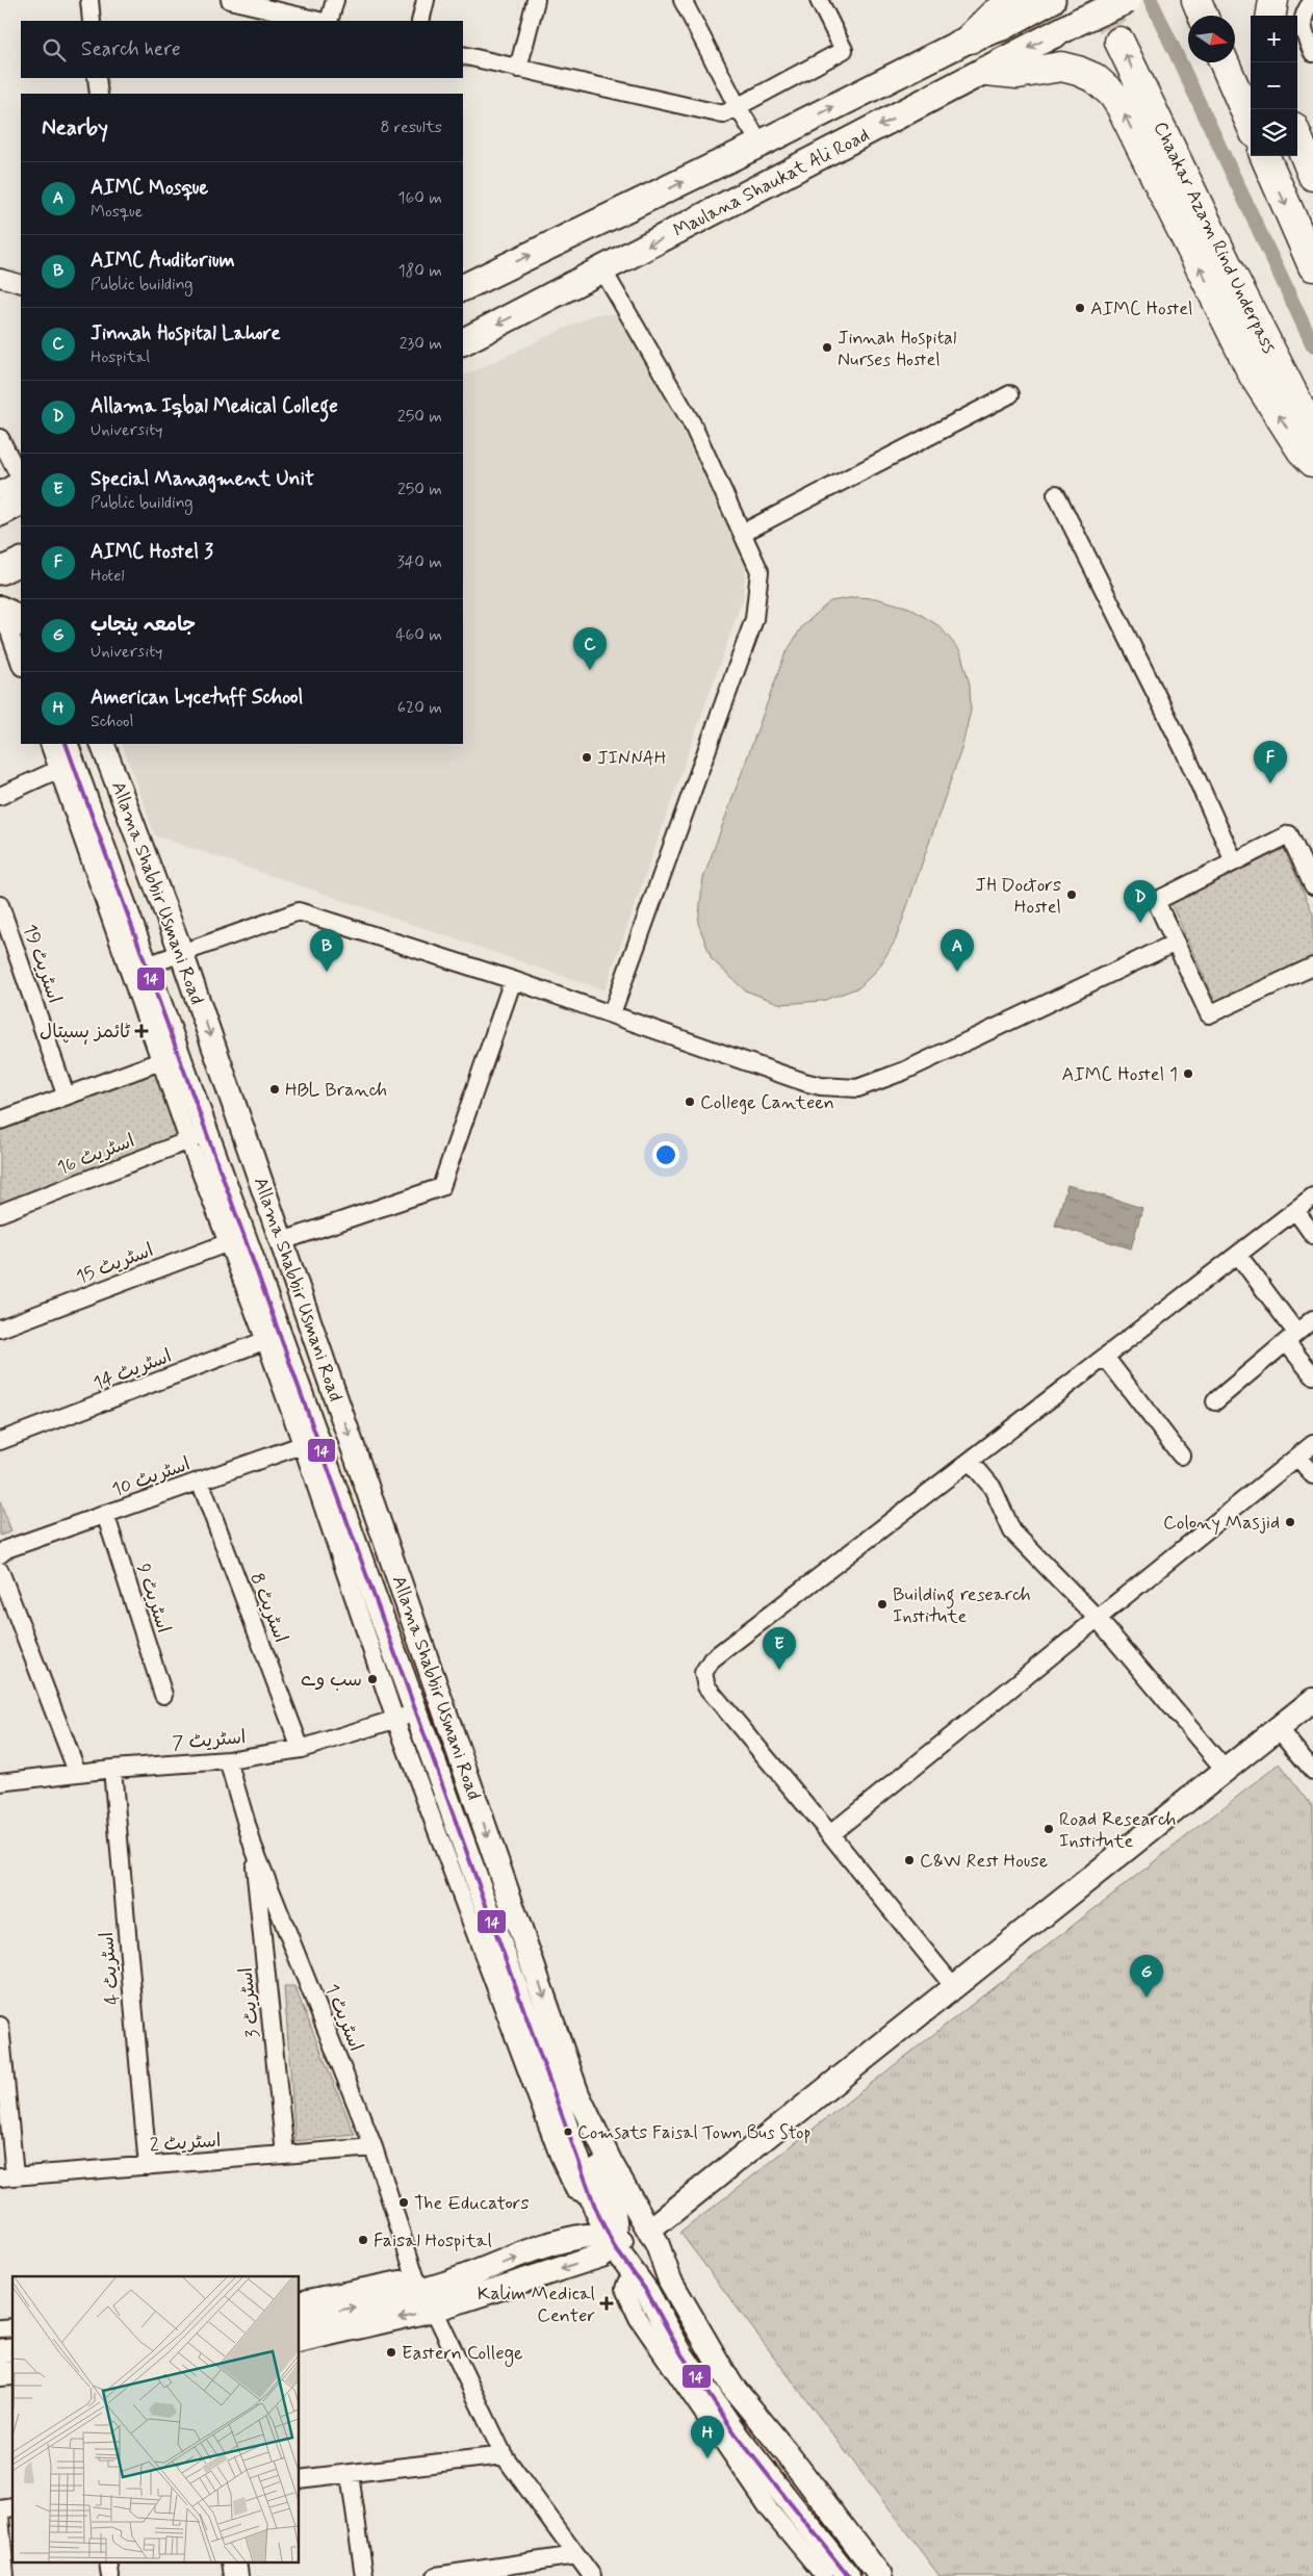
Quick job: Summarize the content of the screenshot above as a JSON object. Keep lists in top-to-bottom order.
{
  "streets": {
    "highway": ["Chaakar Azam Rind Underpass"],
    "main road": ["Maulana Shaukat Ali Road", "Allama Shabbir Usmani Road"],
    "street": [
      "اسٹریٹ 19",
      "اسٹریٹ 16",
      "اسٹریٹ 15",
      "اسٹریٹ 14",
      "اسٹریٹ 10",
      "اسٹریٹ 9",
      "اسٹریٹ 8",
      "اسٹریٹ 7",
      "اسٹریٹ 4",
      "اسٹریٹ 3",
      "اسٹریٹ 1",
      "اسٹریٹ 2"
    ]
  },
  "crossings": [
    ["Allama Shabbir Usmani Road", "اسٹریٹ 16"],
    ["Allama Shabbir Usmani Road", "اسٹریٹ 15"],
    ["Allama Shabbir Usmani Road", "اسٹریٹ 14"],
    ["Allama Shabbir Usmani Road", "اسٹریٹ 10"],
    ["Allama Shabbir Usmani Road", "اسٹریٹ 7"],
    ["اسٹریٹ 10", "اسٹریٹ 9"],
    ["اسٹریٹ 10", "اسٹریٹ 8"],
    ["اسٹریٹ 8", "اسٹریٹ 7"],
    ["اسٹریٹ 7", "اسٹریٹ 4"],
    ["اسٹریٹ 7", "اسٹریٹ 1"],
    ["اسٹریٹ 4", "اسٹریٹ 2"],
    ["اسٹریٹ 3", "اسٹریٹ 1"],
    ["اسٹریٹ 3", "اسٹریٹ 2"],
    ["اسٹریٹ 1", "اسٹریٹ 2"]
  ],
  "places": {
    "other": [
      "AIMC Hostel",
      "Jinnah Hospital Nurses Hostel",
      "JINNAH",
      "JH Doctors Hostel",
      "AIMC Hostel 1",
      "HBL Branch",
      "College Canteen",
      "Colony Masjid",
      "Building research Institute",
      "سب وے",
      "Road Research Institute",
      "C&W Rest House",
      "Comsats Faisal Town Bus Stop",
      "The Educators",
      "Faisal Hospital",
      "Eastern College"
    ],
    "health": ["ٹائمز ہسپتال", "Kalim Medical Center"]
  },
  "lines": ["transit line 14"],
  "north": "right",
  "page": {
    "map_buttons": ["+", "−"],
    "search": "Search here",
    "heading": ["Nearby", "8 results"],
    "list": [
      {
        "mark": "A",
        "name": "AIMC Mosque",
        "note": "Mosque",
        "value": "160 m"
      },
      {
        "mark": "B",
        "name": "AIMC Auditorium",
        "note": "Public building",
        "value": "180 m"
      },
      {
        "mark": "C",
        "name": "Jinnah Hospital Lahore",
        "note": "Hospital",
        "value": "230 m"
      },
      {
        "mark": "D",
        "name": "Allama Iqbal Medical College",
        "note": "University",
        "value": "250 m"
      },
      {
        "mark": "E",
        "name": "Special Managment Unit",
        "note": "Public building",
        "value": "250 m"
      },
      {
        "mark": "F",
        "name": "AIMC Hostel 3",
        "note": "Hotel",
        "value": "340 m"
      },
      {
        "mark": "G",
        "name": "جامعہ پنجاب",
        "note": "University",
        "value": "460 m"
      },
      {
        "mark": "H",
        "name": "American Lycetuff School",
        "note": "School",
        "value": "620 m"
      }
    ],
    "pins": [
      "C",
      "F",
      "D",
      "A",
      "B",
      "E",
      "G",
      "H"
    ]
  }
}
